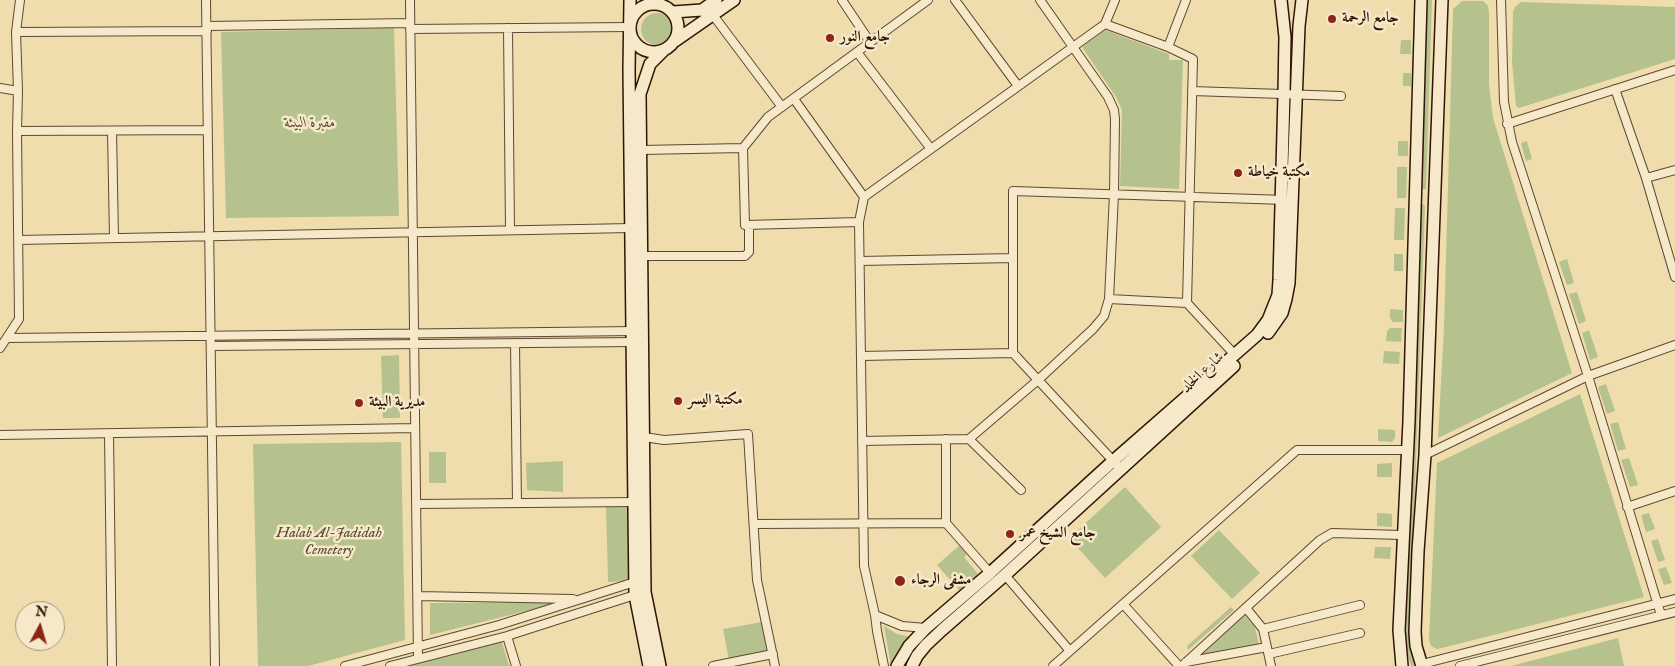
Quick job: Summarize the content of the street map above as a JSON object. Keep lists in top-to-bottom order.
{
  "streets": {
    "street": ["شارع الخلد"]
  },
  "parks": ["مقبرة البيئة", "Halab Al-Jadidah Cemetery"],
  "places": [
    "جامع الرحمة",
    "جامع النور",
    "مكتبة خياطة",
    "مكتبة اليسر",
    "مديرية البيئة",
    "جامع الشيخ عمر",
    "مشفى الرجاء"
  ],
  "north": "top"
}
